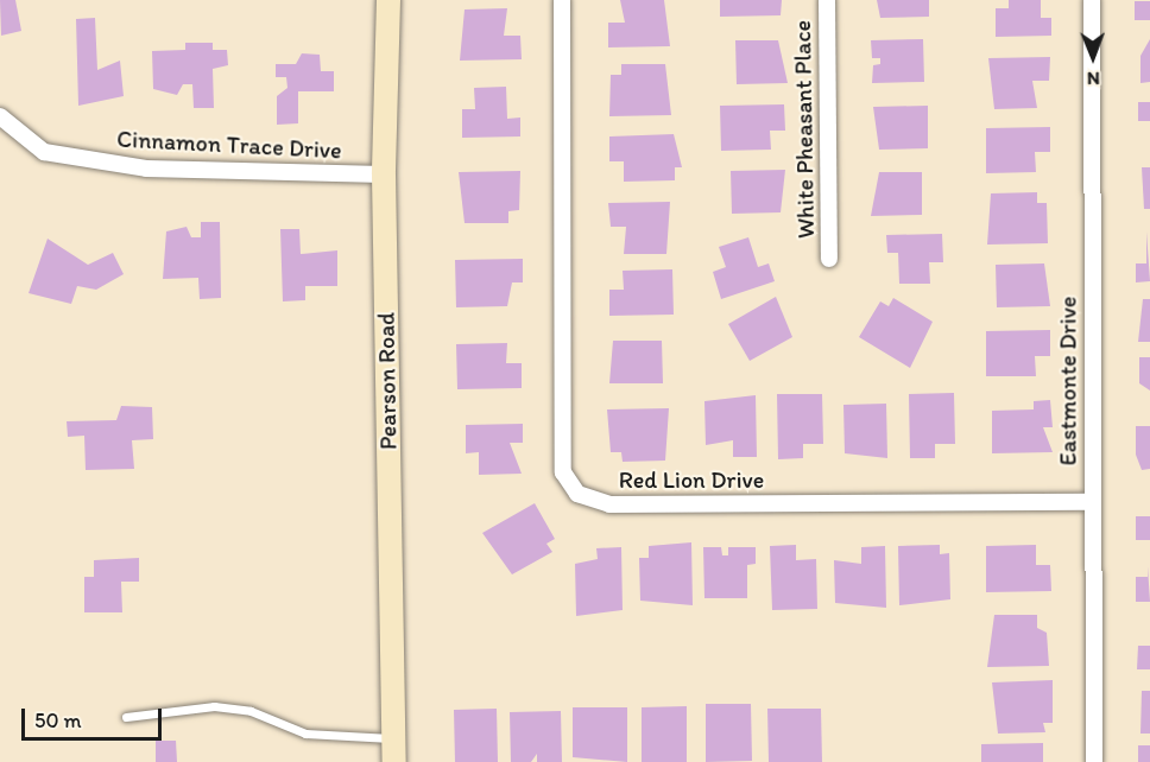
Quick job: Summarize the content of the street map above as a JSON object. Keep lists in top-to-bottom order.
{
  "streets": {
    "street": [
      "White Pheasant Place",
      "Cinnamon Trace Drive",
      "Pearson Road",
      "Eastmonte Drive",
      "Red Lion Drive"
    ]
  },
  "crossings": [
    ["Cinnamon Trace Drive", "Pearson Road"],
    ["Eastmonte Drive", "Red Lion Drive"]
  ],
  "scale_bar": "50 m",
  "north": "bottom"
}
